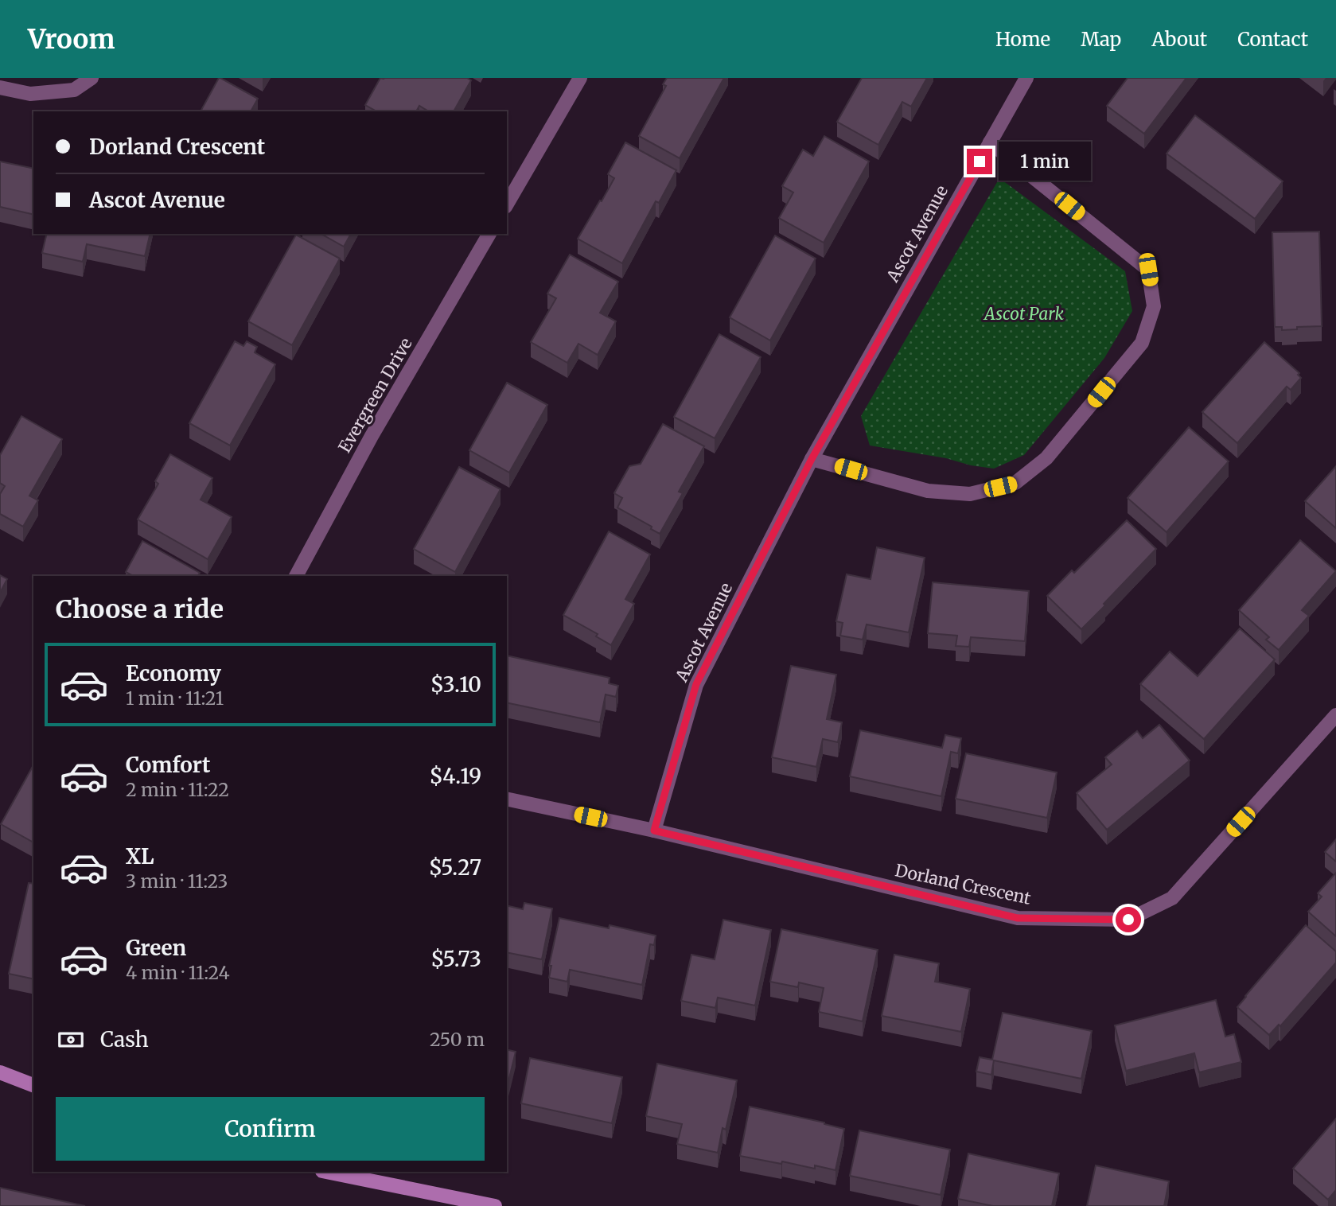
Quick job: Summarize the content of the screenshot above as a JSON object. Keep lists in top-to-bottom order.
{
  "streets": {
    "street": ["Ascot Avenue", "Evergreen Drive", "Dorland Crescent"]
  },
  "crossings": [
    ["Ascot Avenue", "Dorland Crescent"]
  ],
  "parks": ["Ascot Park"],
  "page": {
    "header": "Vroom",
    "nav": [
      "Home",
      "Map",
      "About",
      "Contact"
    ],
    "banner": ["Dorland Crescent", "Ascot Avenue"],
    "bubble": "1 min",
    "heading": "Choose a ride",
    "list": [
      {
        "name": "Economy",
        "note": "1 min · 11:21",
        "value": "$3.10"
      },
      {
        "name": "Comfort",
        "note": "2 min · 11:22",
        "value": "$4.19"
      },
      {
        "name": "XL",
        "note": "3 min · 11:23",
        "value": "$5.27"
      },
      {
        "name": "Green",
        "note": "4 min · 11:24",
        "value": "$5.73"
      }
    ],
    "pay": ["Cash", "250 m"],
    "buttons": "Confirm"
  }
}
